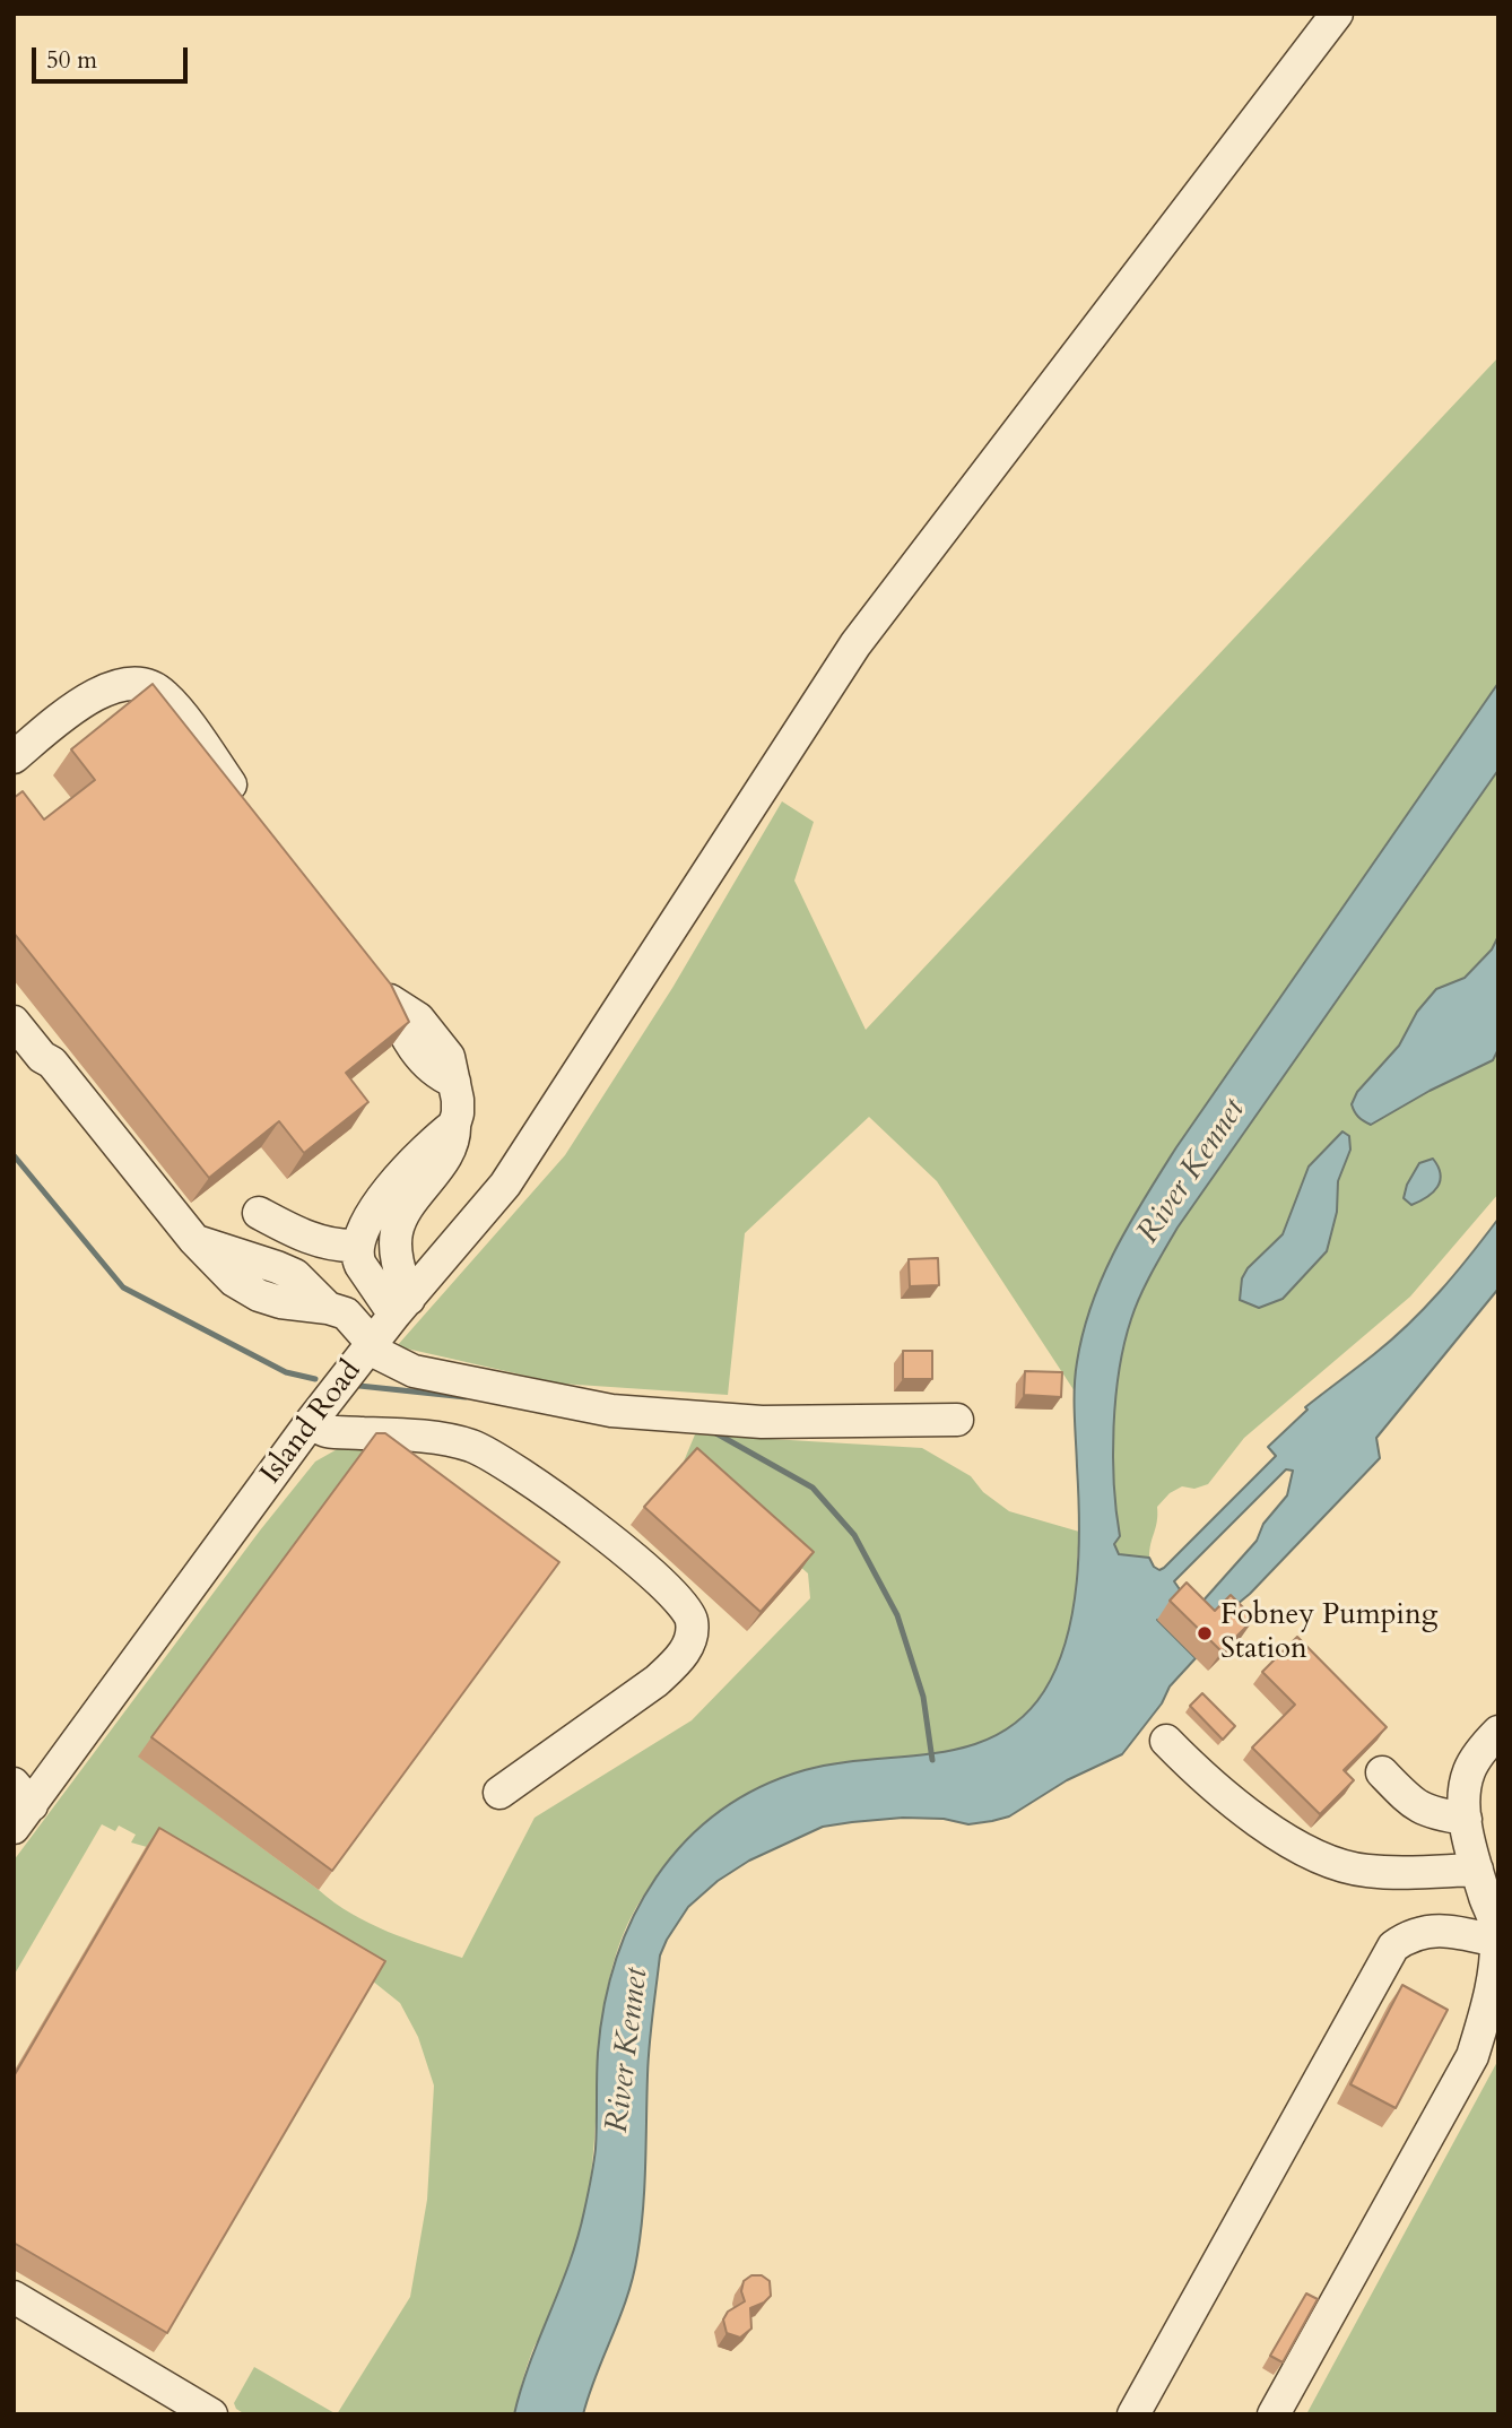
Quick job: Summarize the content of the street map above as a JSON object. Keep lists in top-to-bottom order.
{
  "streets": {
    "street": ["Island Road"]
  },
  "water": ["River Kennet"],
  "places": ["Fobney Pumping Station"],
  "scale_bar": "50 m"
}
